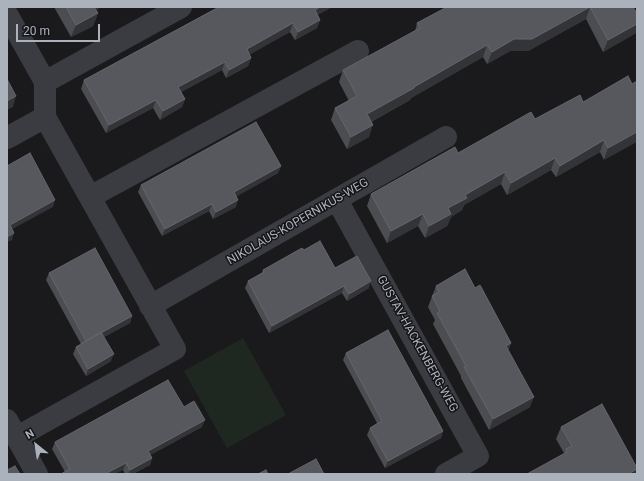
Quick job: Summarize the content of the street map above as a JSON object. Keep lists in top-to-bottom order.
{
  "streets": {
    "street": ["NIKOLAUS-KOPERNIKUS-WEG", "GUSTAV-HACKENBERG-WEG"]
  },
  "crossings": [
    ["NIKOLAUS-KOPERNIKUS-WEG", "GUSTAV-HACKENBERG-WEG"]
  ],
  "scale_bar": "20 m",
  "north": "top left"
}
